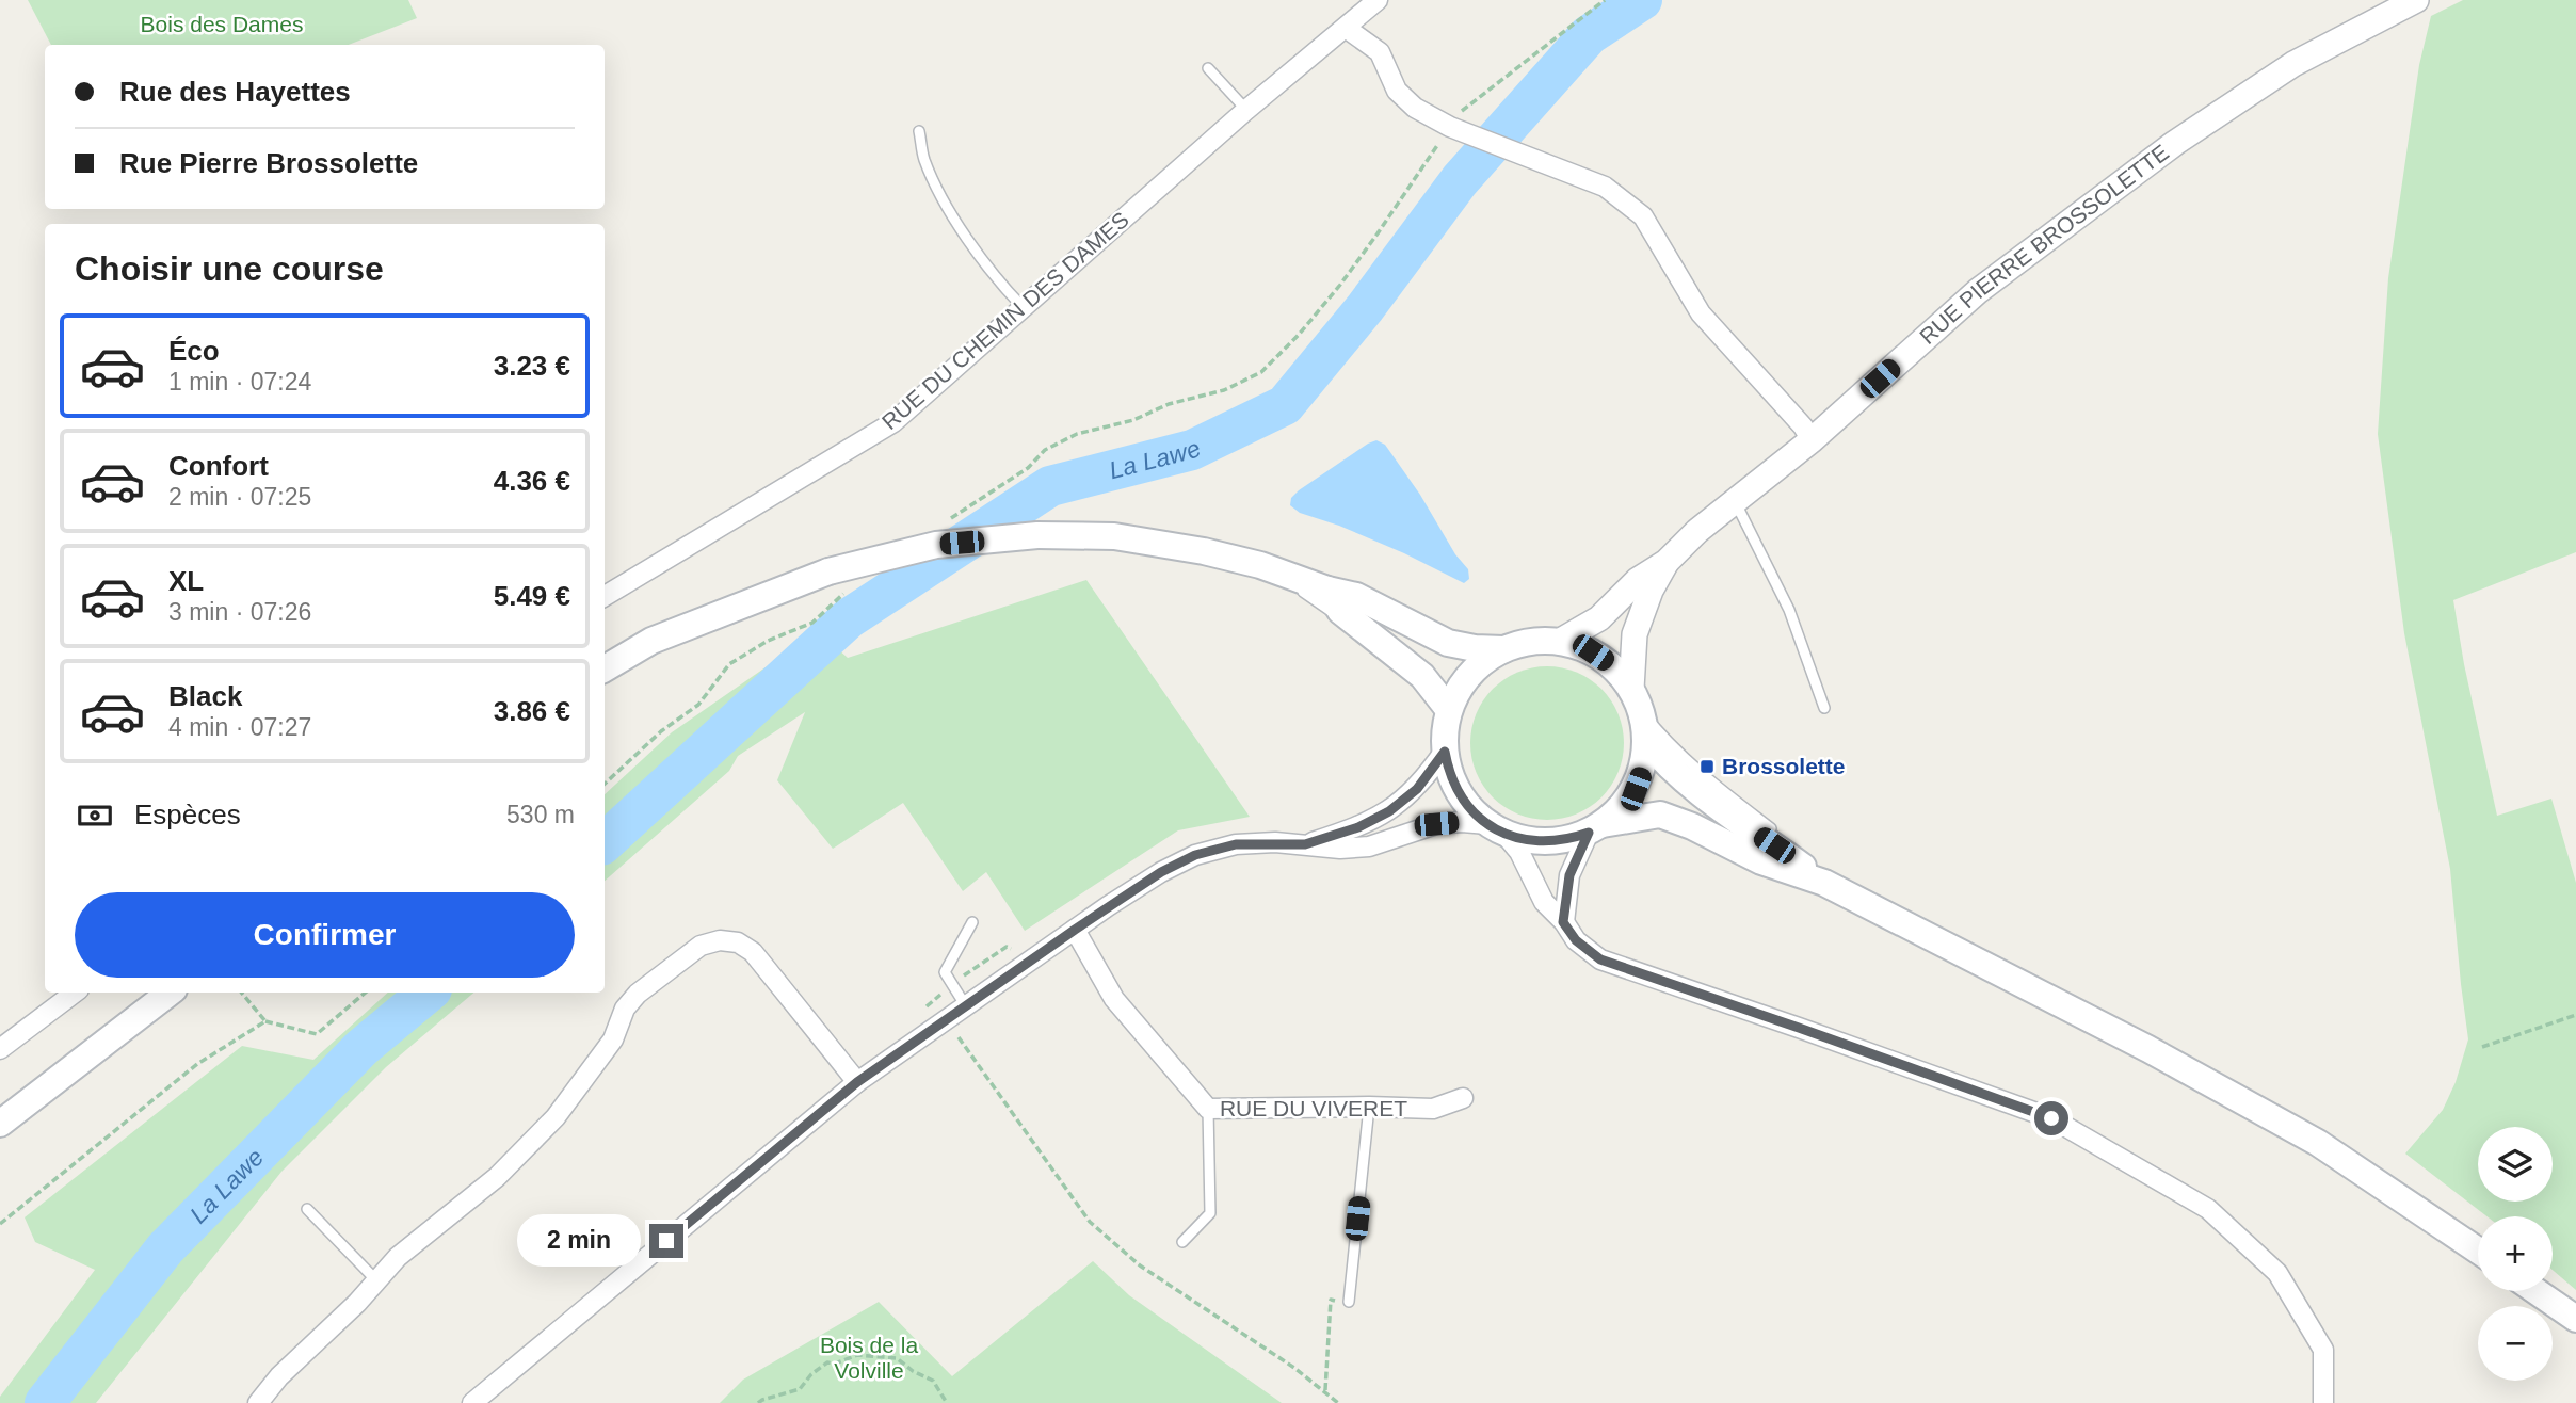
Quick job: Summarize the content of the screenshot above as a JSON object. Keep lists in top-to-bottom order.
{
  "streets": {
    "street": ["RUE PIERRE BROSSOLETTE", "RUE DU CHEMIN DES DAMES", "RUE DU VIVERET"]
  },
  "water": ["La Lawe"],
  "parks": ["Bois des Dames", "Bois de la Volville"],
  "places": {
    "transit": ["Brossolette"]
  },
  "page": {
    "banner": ["Rue des Hayettes", "Rue Pierre Brossolette"],
    "heading": "Choisir une course",
    "list": [
      {
        "name": "Éco",
        "note": "1 min · 07:24",
        "value": "3.23 €"
      },
      {
        "name": "Confort",
        "note": "2 min · 07:25",
        "value": "4.36 €"
      },
      {
        "name": "XL",
        "note": "3 min · 07:26",
        "value": "5.49 €"
      },
      {
        "name": "Black",
        "note": "4 min · 07:27",
        "value": "3.86 €"
      }
    ],
    "pay": ["Espèces", "530 m"],
    "buttons": "Confirmer",
    "map_buttons": ["+", "−"],
    "bubble": "2 min"
  }
}
